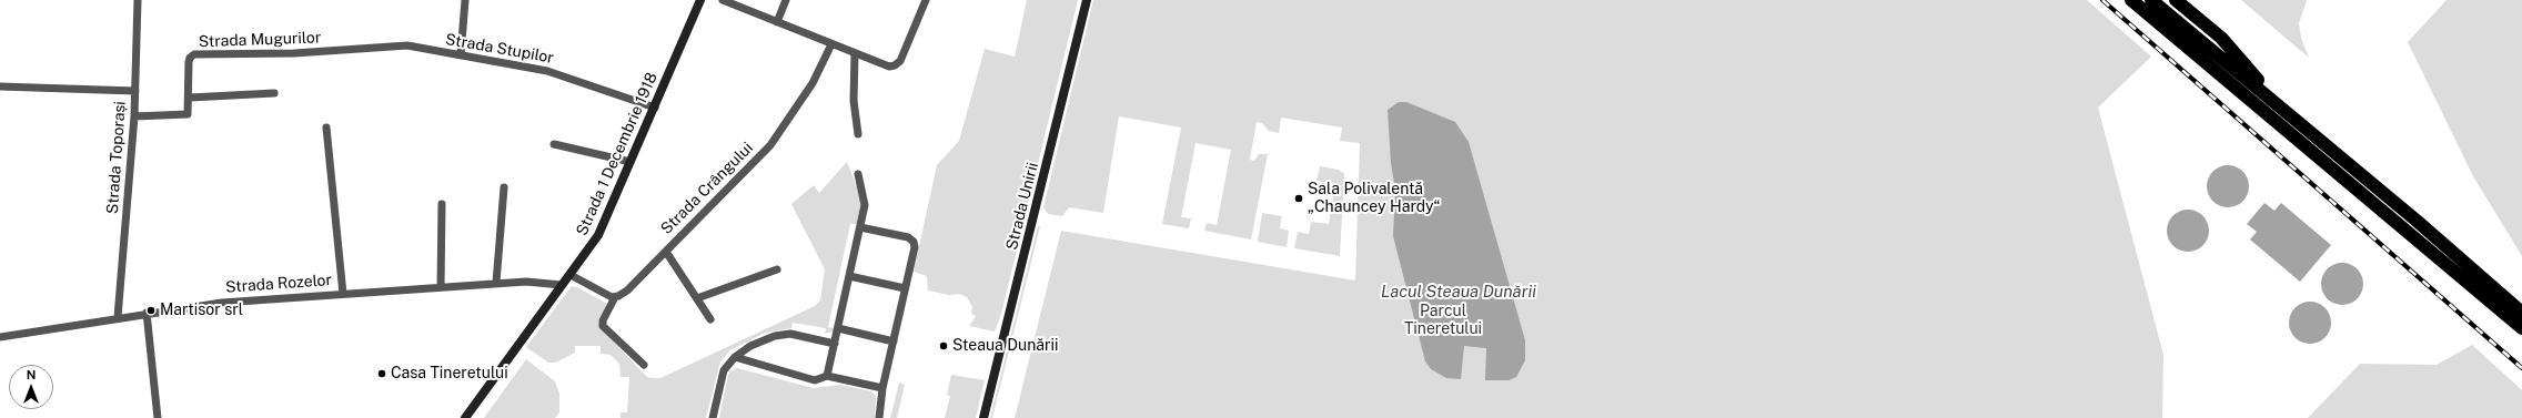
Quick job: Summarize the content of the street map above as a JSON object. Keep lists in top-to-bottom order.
{
  "streets": {
    "main road": ["Strada 1 Decembrie 1918", "Strada Unirii"],
    "street": [
      "Strada Mugurilor",
      "Strada Stupilor",
      "Strada Toporași",
      "Strada Crângului",
      "Strada Rozelor"
    ]
  },
  "crossings": [
    ["Strada Mugurilor", "Strada Stupilor"],
    ["Strada Mugurilor", "Strada Toporași"],
    ["Strada Stupilor", "Strada 1 Decembrie 1918"],
    ["Strada 1 Decembrie 1918", "Strada Rozelor"],
    ["Strada Toporași", "Strada Rozelor"]
  ],
  "water": ["Lacul Steaua Dunării"],
  "parks": ["Parcul Tineretului"],
  "places": [
    "Sala Polivalentă „Chauncey Hardy“",
    "Martisor srl",
    "Steaua Dunării",
    "Casa Tineretului"
  ],
  "north": "top"
}
